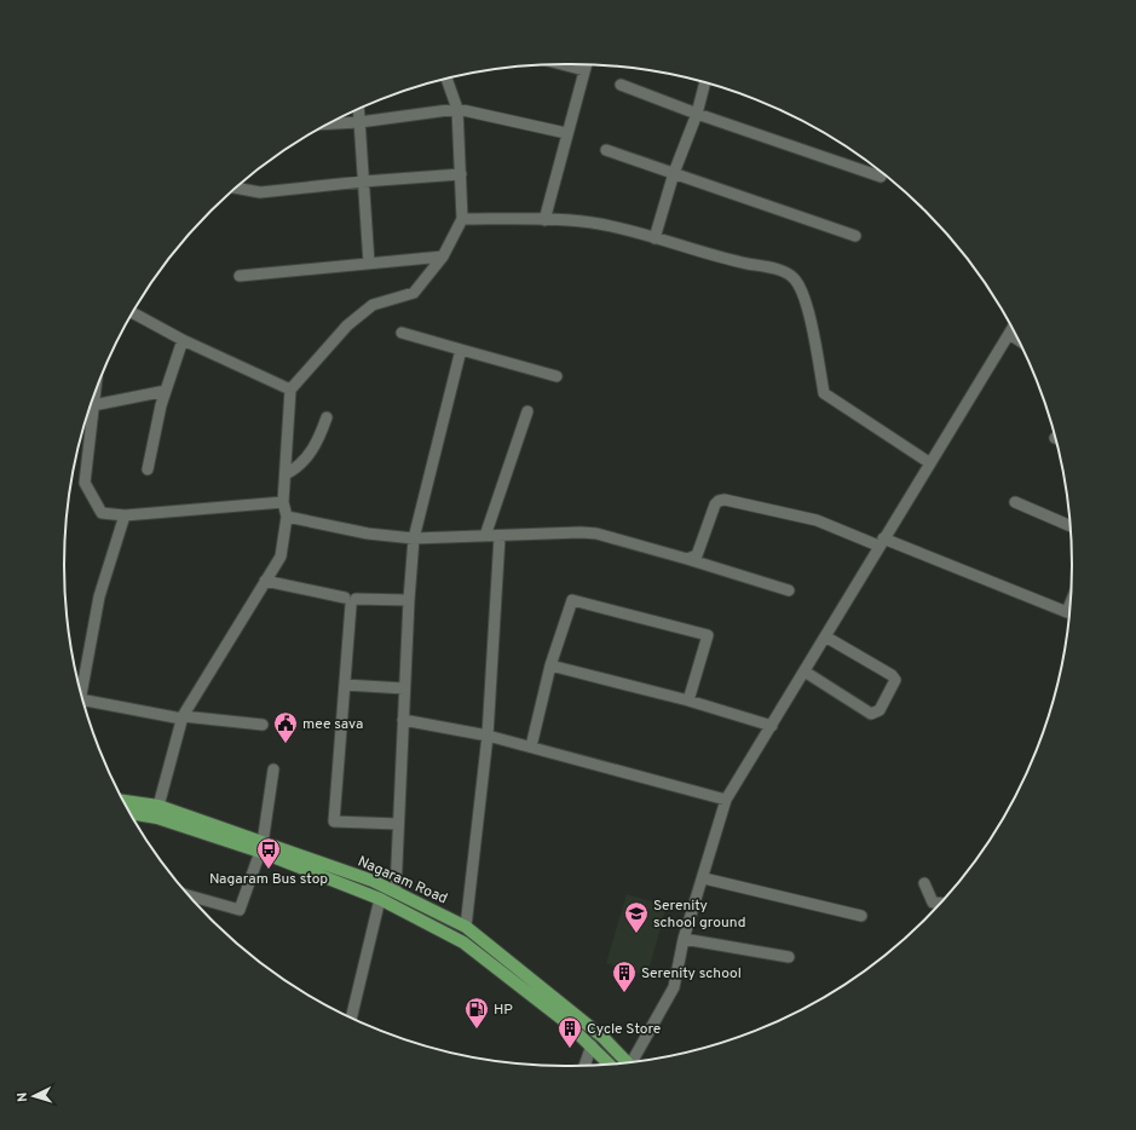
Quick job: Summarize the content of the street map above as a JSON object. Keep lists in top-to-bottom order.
{
  "streets": {
    "main road": ["Nagaram Road"]
  },
  "places": {
    "public building": ["mee sava"],
    "bus stop": ["Nagaram Bus stop"],
    "school or university": ["Serenity school ground"],
    "building": ["Serenity school", "Cycle Store"],
    "fuel station": ["HP"]
  },
  "north": "left"
}
